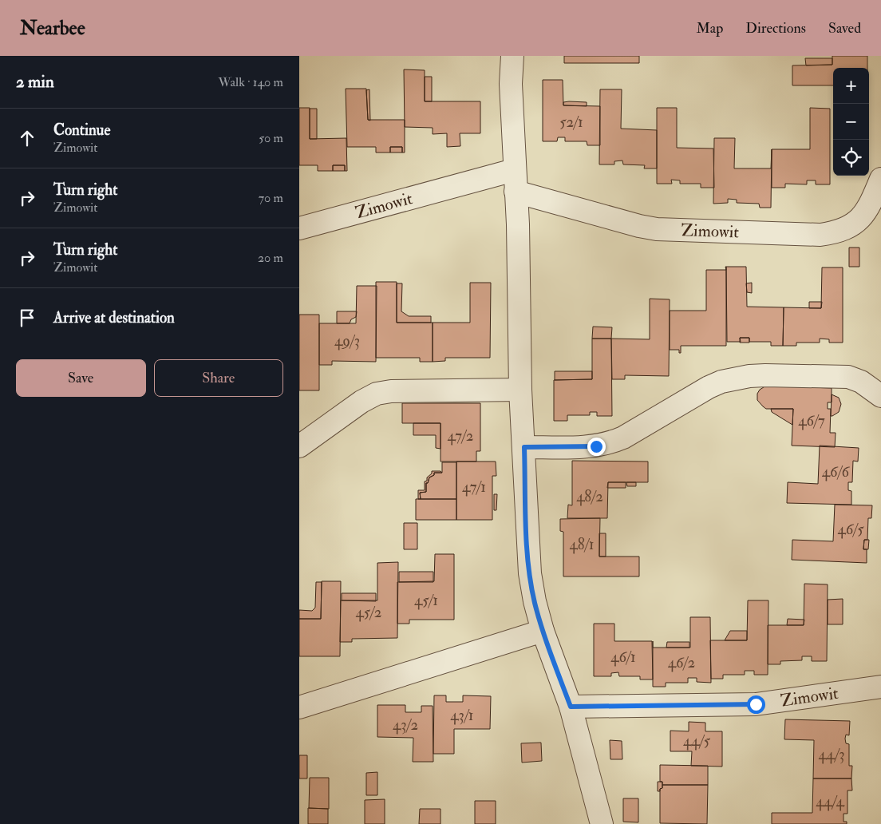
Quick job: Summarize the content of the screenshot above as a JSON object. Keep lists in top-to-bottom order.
{
  "streets": {
    "street": ["Zimowit"]
  },
  "house_numbers": [
    "52/1",
    "49/3",
    "46/7",
    "47/2",
    "46/6",
    "47/1",
    "48/2",
    "46/5",
    "48/1",
    "45/1",
    "45/2",
    "46/1",
    "46/2",
    "43/1",
    "43/2",
    "44/5",
    "44/3",
    "44/4"
  ],
  "page": {
    "header": "Nearbee",
    "nav": ["Map", "Directions", "Saved"],
    "heading": ["2 min", "Walk · 140 m"],
    "map_buttons": ["+", "−"],
    "list": [
      ["Continue", "Zimowit", "50 m"],
      ["Turn right", "Zimowit", "70 m"],
      ["Turn right", "Zimowit", "20 m"],
      "Arrive at destination"
    ],
    "buttons": ["Save", "Share"]
  }
}
